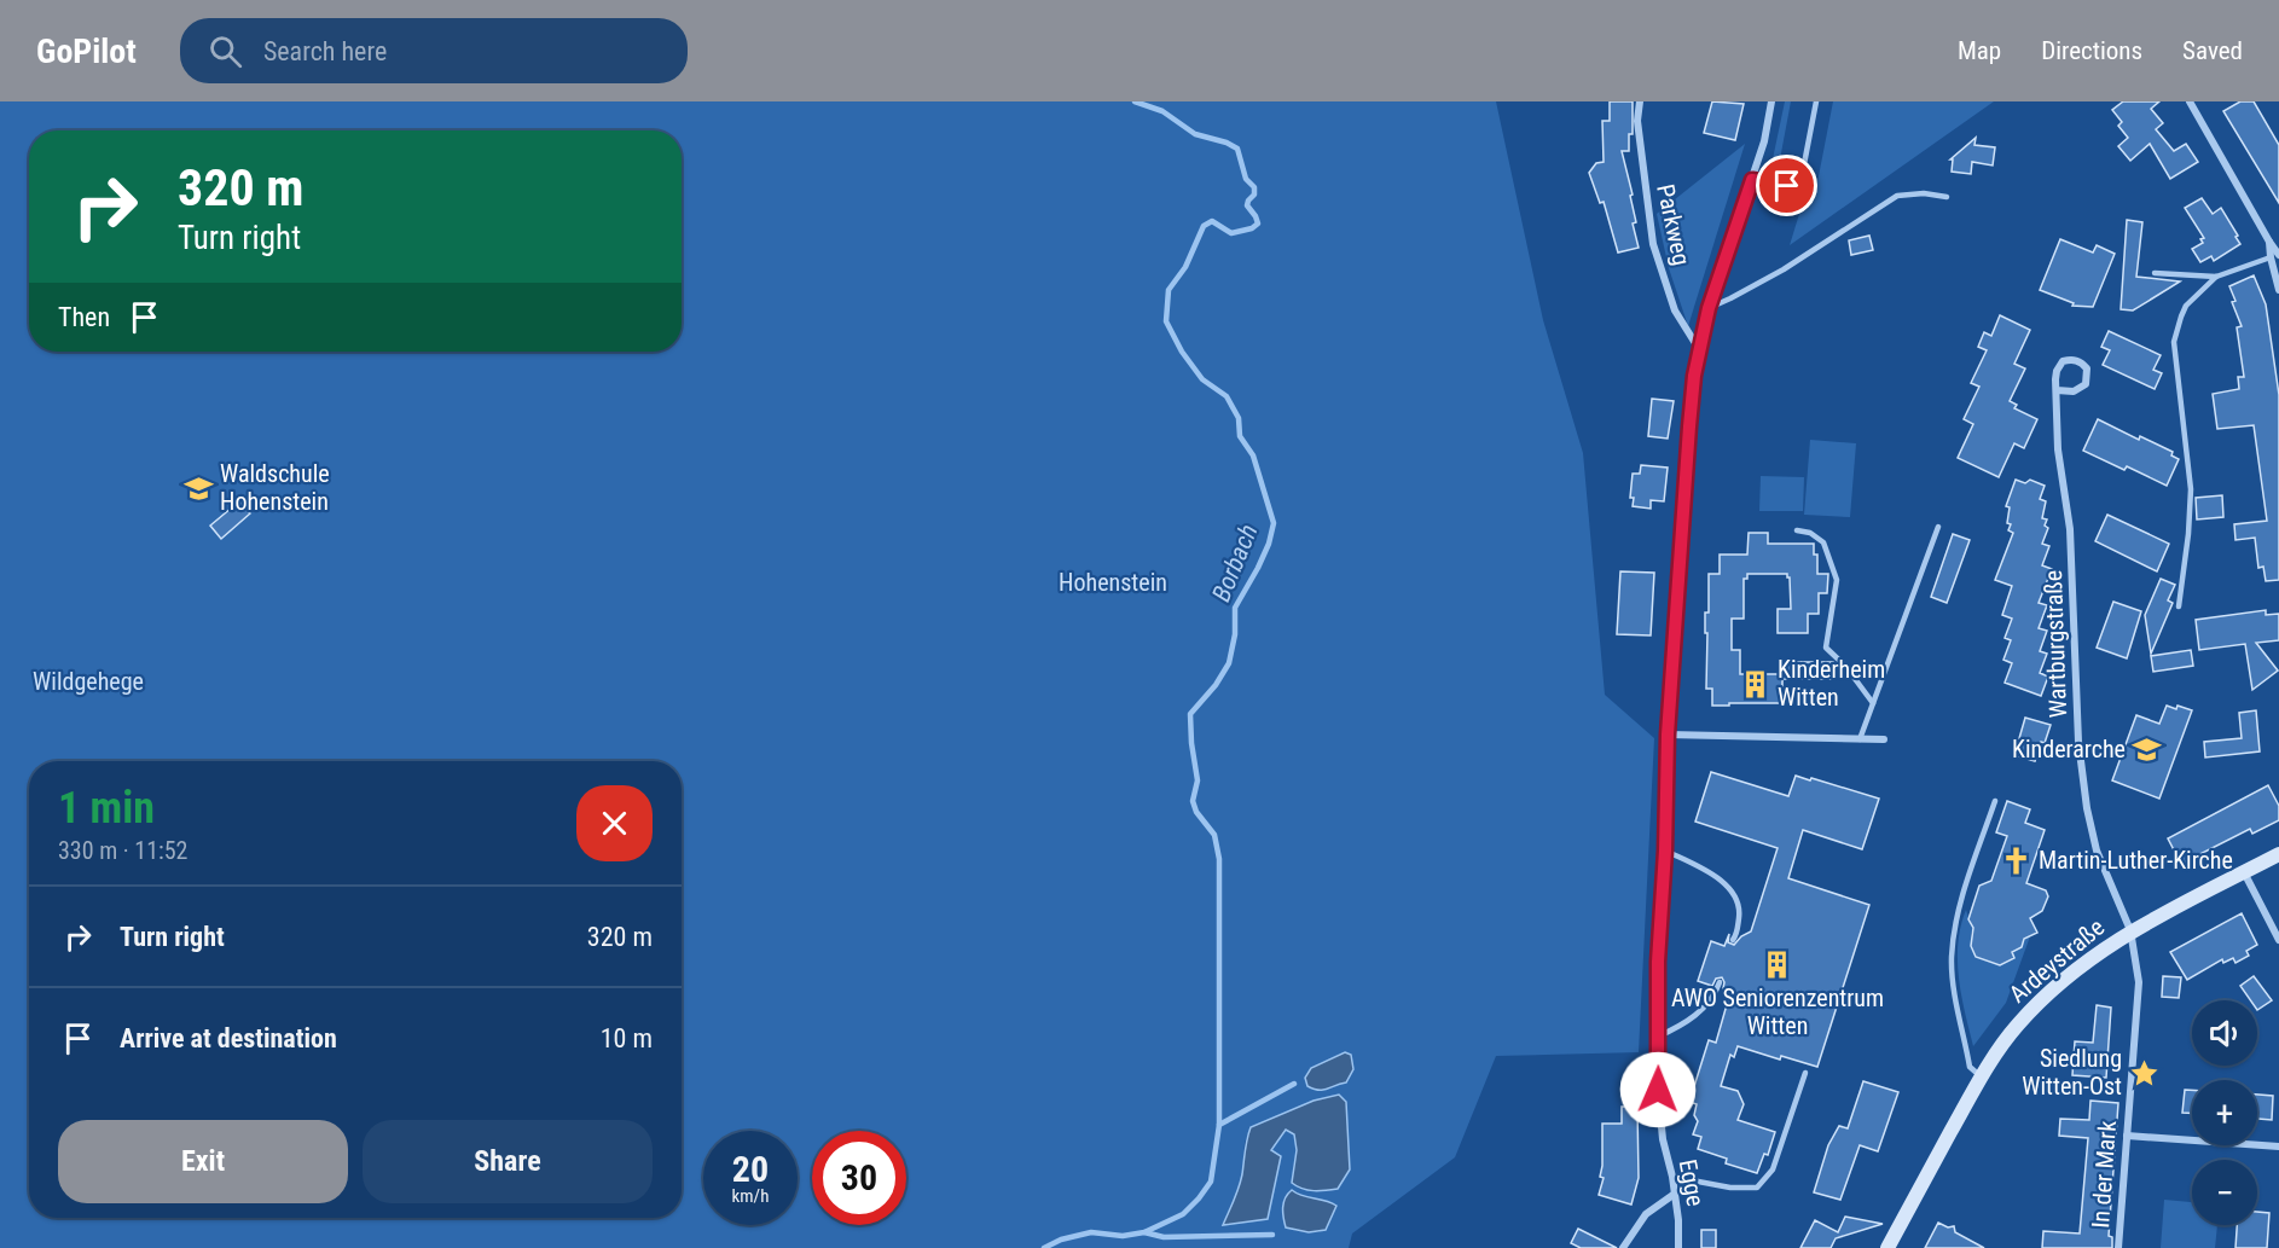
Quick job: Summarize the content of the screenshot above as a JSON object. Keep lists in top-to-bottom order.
{
  "streets": {
    "main road": ["Ardeystraße"],
    "street": [
      "Parkweg",
      "Wartburgstraße",
      "In der Mark",
      "Egge"
    ]
  },
  "crossings": [
    ["Parkweg", "Egge"],
    ["Wartburgstraße", "Ardeystraße"],
    ["Wartburgstraße", "In der Mark"],
    ["Ardeystraße", "In der Mark"]
  ],
  "water": ["Borbach"],
  "parks": ["Hohenstein", "Wildgehege"],
  "places": {
    "school or university": ["Waldschule Hohenstein", "Kinderarche"],
    "building": ["Kinderheim Witten", "AWO Seniorenzentrum Witten"],
    "church": ["Martin-Luther-Kirche"],
    "place": ["Siedlung Witten-Ost"]
  },
  "page": {
    "header": "GoPilot",
    "search": "Search here",
    "nav": ["Map", "Directions", "Saved"],
    "turn": ["320 m", "Turn right"],
    "then": "Then",
    "heading": ["1 min", "330 m · 11:52"],
    "list": [
      {
        "name": "Turn right",
        "value": "320 m"
      },
      {
        "name": "Arrive at destination",
        "value": "10 m"
      }
    ],
    "map_buttons": ["+", "−"],
    "buttons": ["Exit", "Share"],
    "speed": "20 km/h",
    "limit": "30"
  }
}
